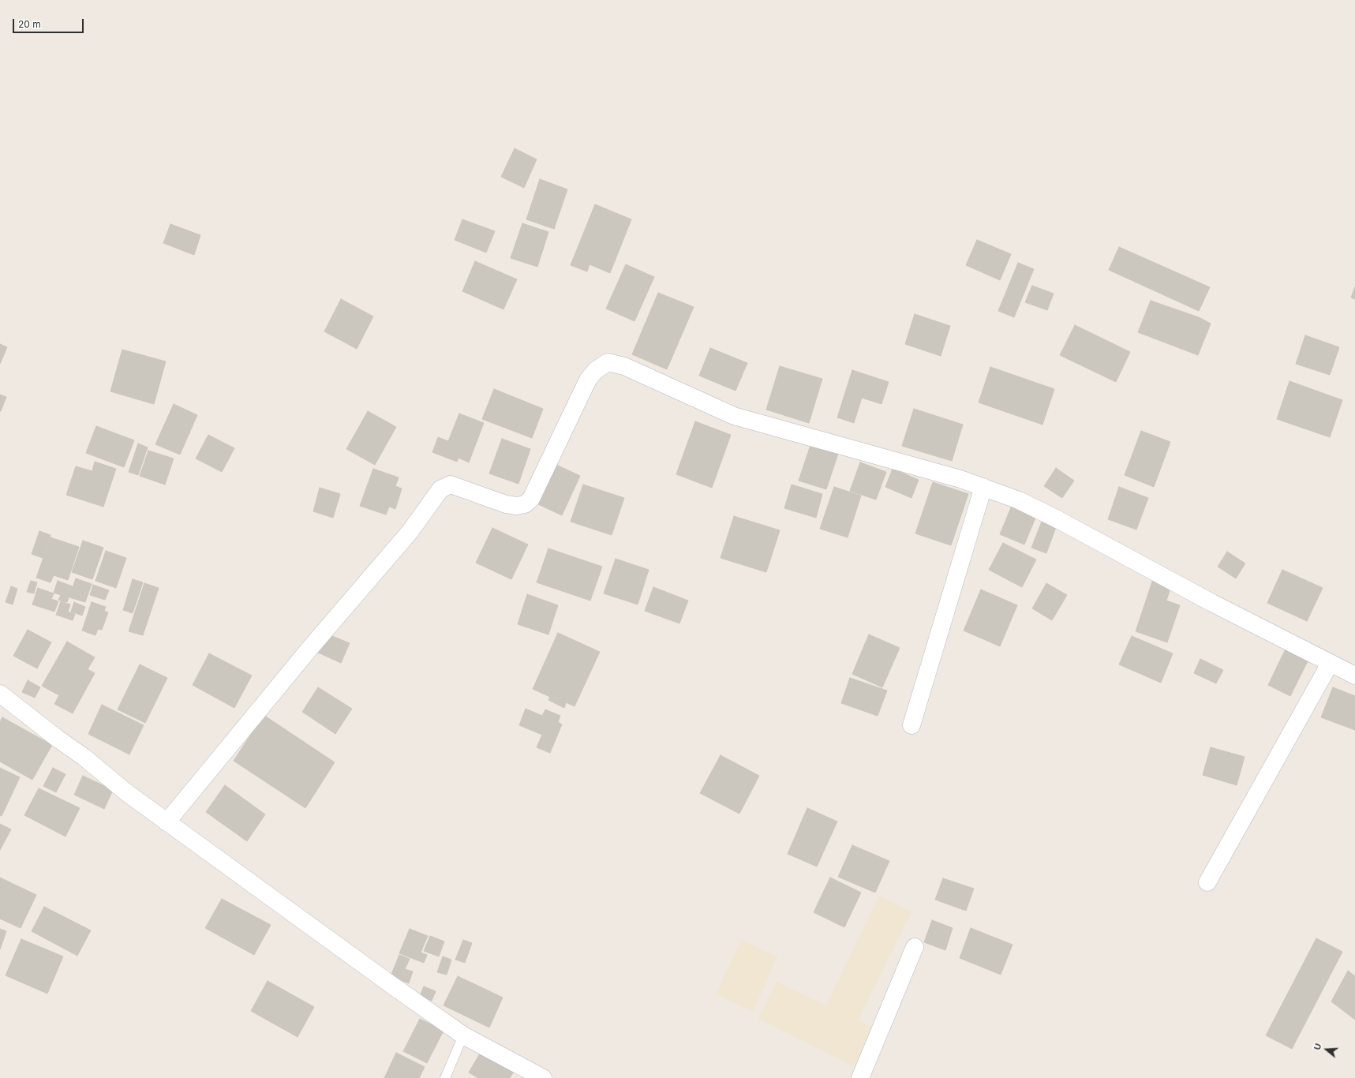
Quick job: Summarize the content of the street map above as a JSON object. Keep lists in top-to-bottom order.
{
  "scale_bar": "20 m",
  "north": "left"
}
